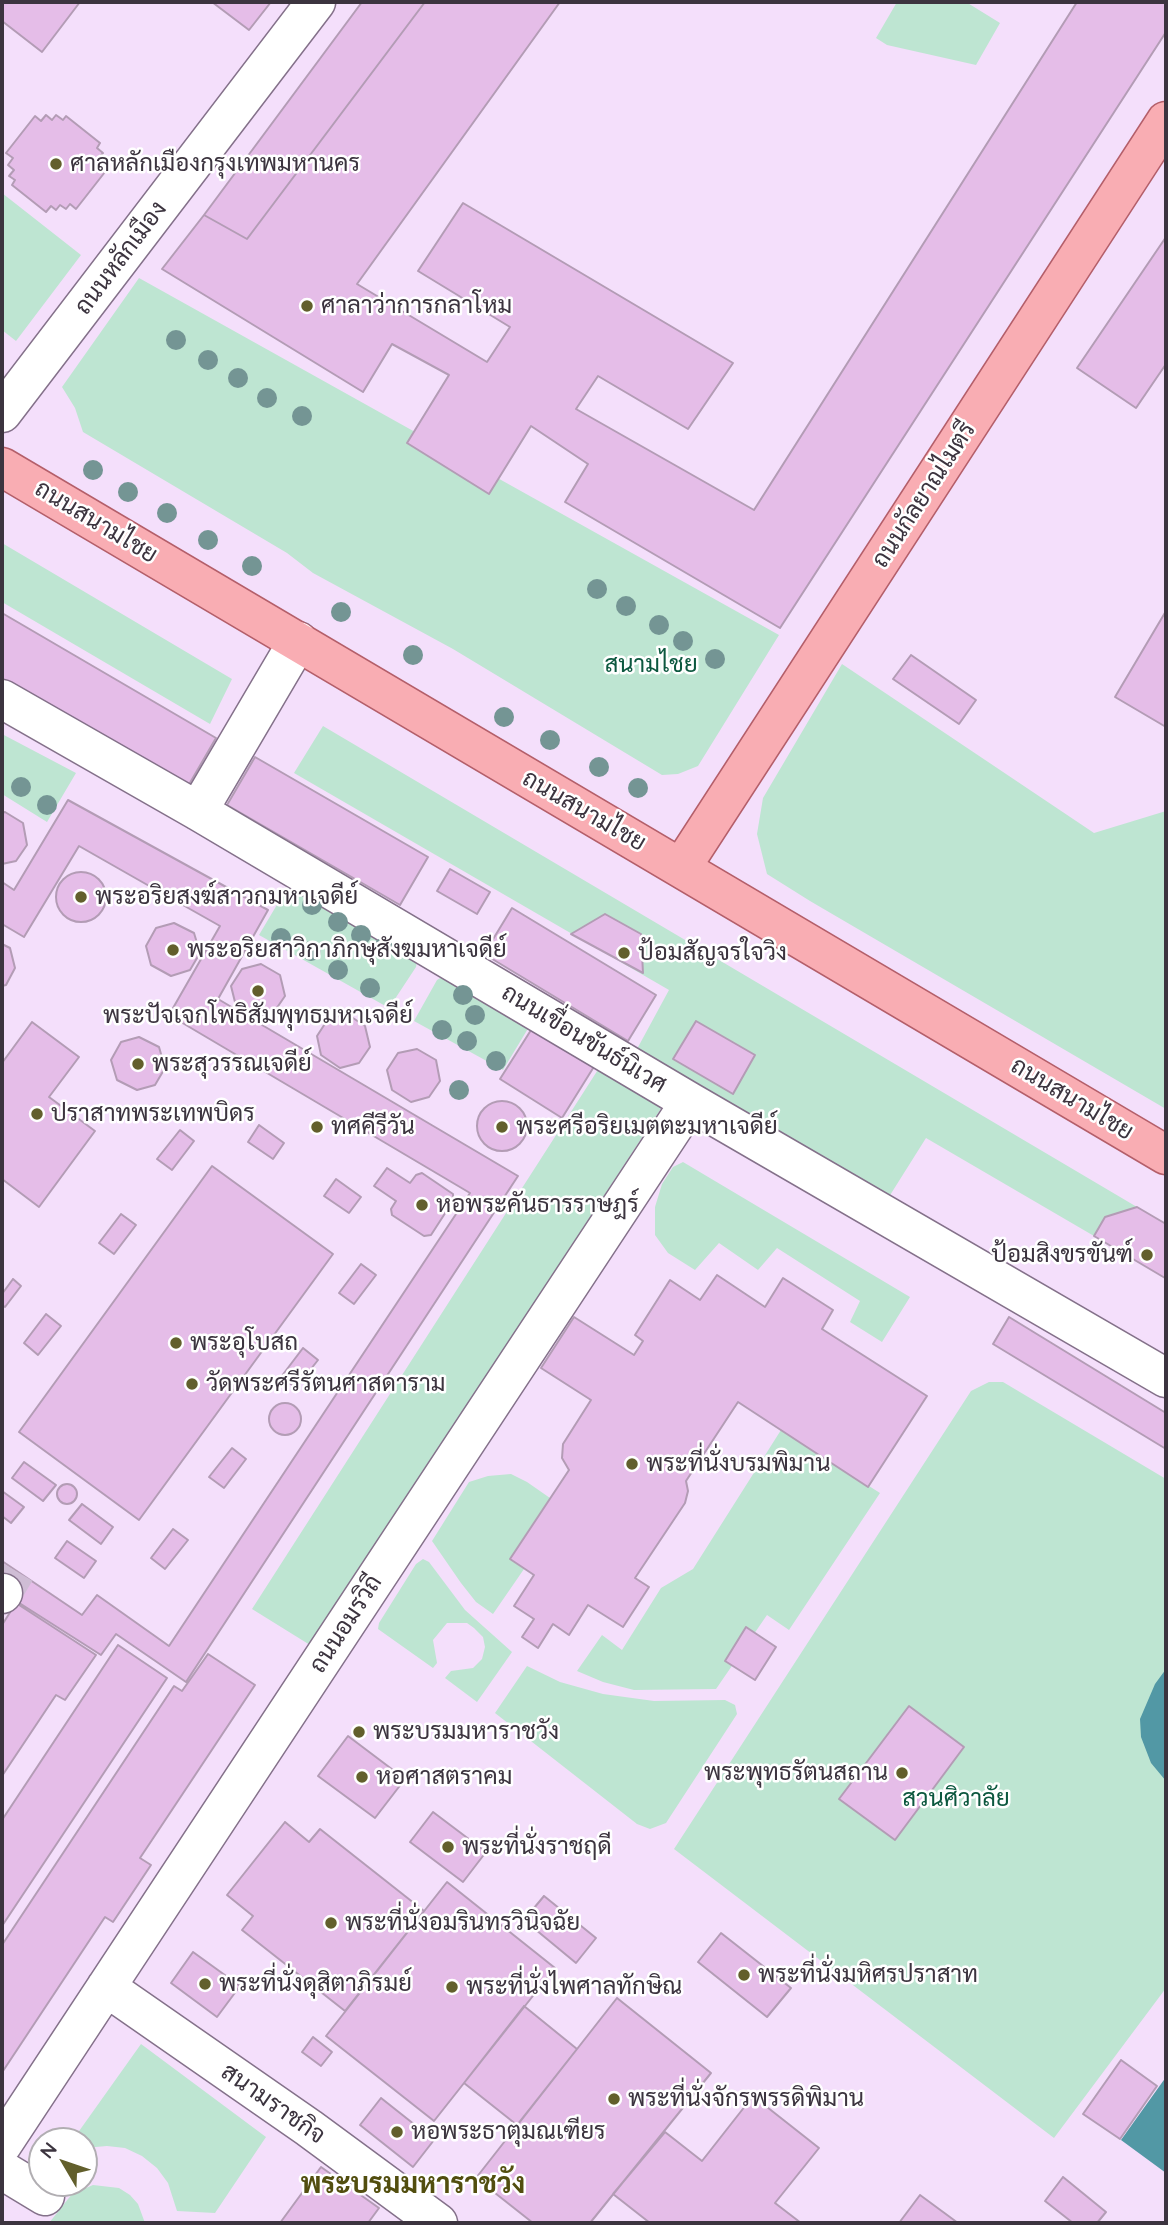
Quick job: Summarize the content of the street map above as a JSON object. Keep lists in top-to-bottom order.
{
  "streets": {
    "main road": ["ถนนกัลยาณไมตรี", "ถนนสนามไชย"],
    "street": [
      "ถนนหลักเมือง",
      "ถนนเขื่อนขันธ์นิเวศ",
      "ถนนอมรวิถี",
      "สนามราชกิจ"
    ]
  },
  "crossings": [
    ["ถนนกัลยาณไมตรี", "ถนนสนามไชย"],
    ["ถนนเขื่อนขันธ์นิเวศ", "ถนนอมรวิถี"],
    ["ถนนอมรวิถี", "สนามราชกิจ"]
  ],
  "districts": ["พระบรมมหาราชวัง"],
  "parks": ["สนามไชย", "สวนศิวาลัย"],
  "places": [
    "ศาลหลักเมืองกรุงเทพมหานคร",
    "ศาลาว่าการกลาโหม",
    "พระอริยสงฆ์สาวกมหาเจดีย์",
    "พระอริยสาวิกาภิกษุสังฆมหาเจดีย์",
    "ป้อมสัญจรใจวิง",
    "พระปัจเจกโพธิสัมพุทธมหาเจดีย์",
    "พระสุวรรณเจดีย์",
    "ปราสาทพระเทพบิดร",
    "ทศคีรีวัน",
    "พระศรีอริยเมตตะมหาเจดีย์",
    "หอพระคันธารราษฎร์",
    "ป้อมสิงขรขันฑ์",
    "พระอุโบสถ",
    "วัดพระศรีรัตนศาสดาราม",
    "พระที่นั่งบรมพิมาน",
    "พระบรมมหาราชวัง",
    "พระพุทธรัตนสถาน",
    "หอศาสตราคม",
    "พระที่นั่งราชฤดี",
    "พระที่นั่งอมรินทรวินิจฉัย",
    "พระที่นั่งมหิศรปราสาท",
    "พระที่นั่งดุสิตาภิรมย์",
    "พระที่นั่งไพศาลทักษิณ",
    "พระที่นั่งจักรพรรดิพิมาน",
    "หอพระธาตุมณเฑียร"
  ],
  "north": "top left"
}
